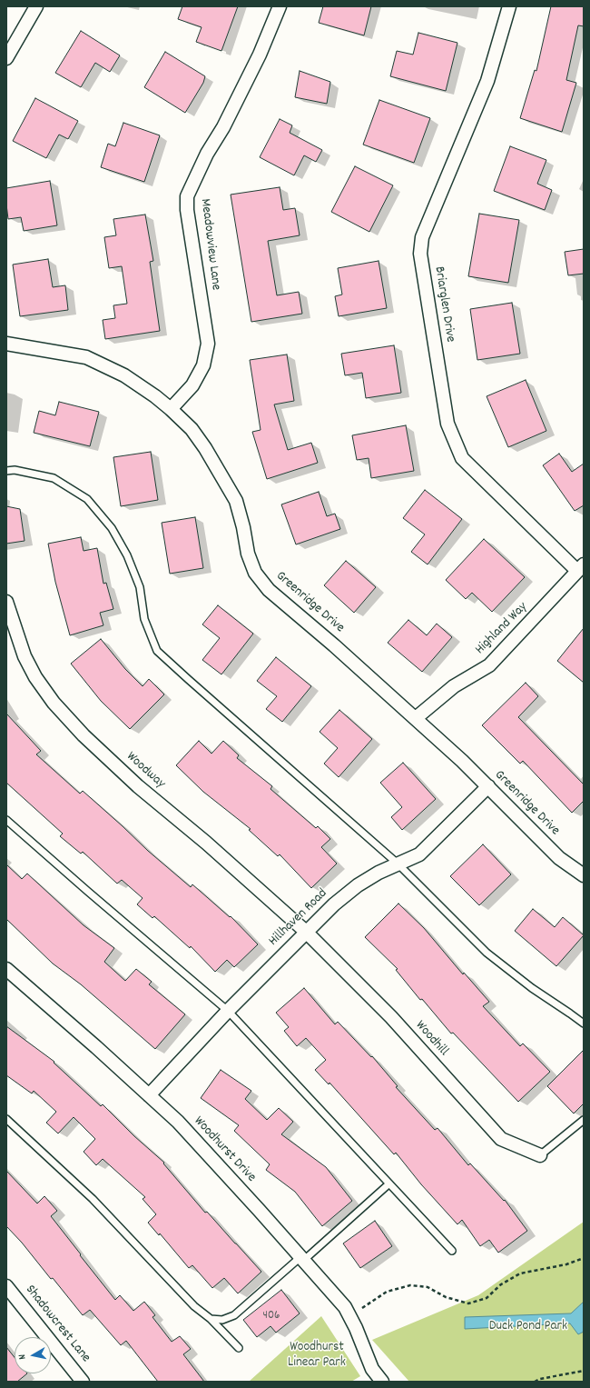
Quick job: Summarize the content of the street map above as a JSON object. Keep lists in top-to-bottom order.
{
  "streets": {
    "street": [
      "Meadowview Lane",
      "Briarglen Drive",
      "Greenridge Drive",
      "Highland Way",
      "Woodway",
      "Hillhaven Road",
      "Woodhill",
      "Woodhurst Drive",
      "Shadowcrest Lane"
    ]
  },
  "crossings": [
    ["Meadowview Lane", "Greenridge Drive"],
    ["Briarglen Drive", "Highland Way"],
    ["Greenridge Drive", "Highland Way"],
    ["Greenridge Drive", "Hillhaven Road"],
    ["Woodway", "Hillhaven Road"],
    ["Woodway", "Woodhill"],
    ["Hillhaven Road", "Woodhill"],
    ["Hillhaven Road", "Woodhurst Drive"]
  ],
  "parks": ["Duck Pond Park", "Woodhurst Linear Park"],
  "house_numbers": ["406"],
  "north": "left"
}
